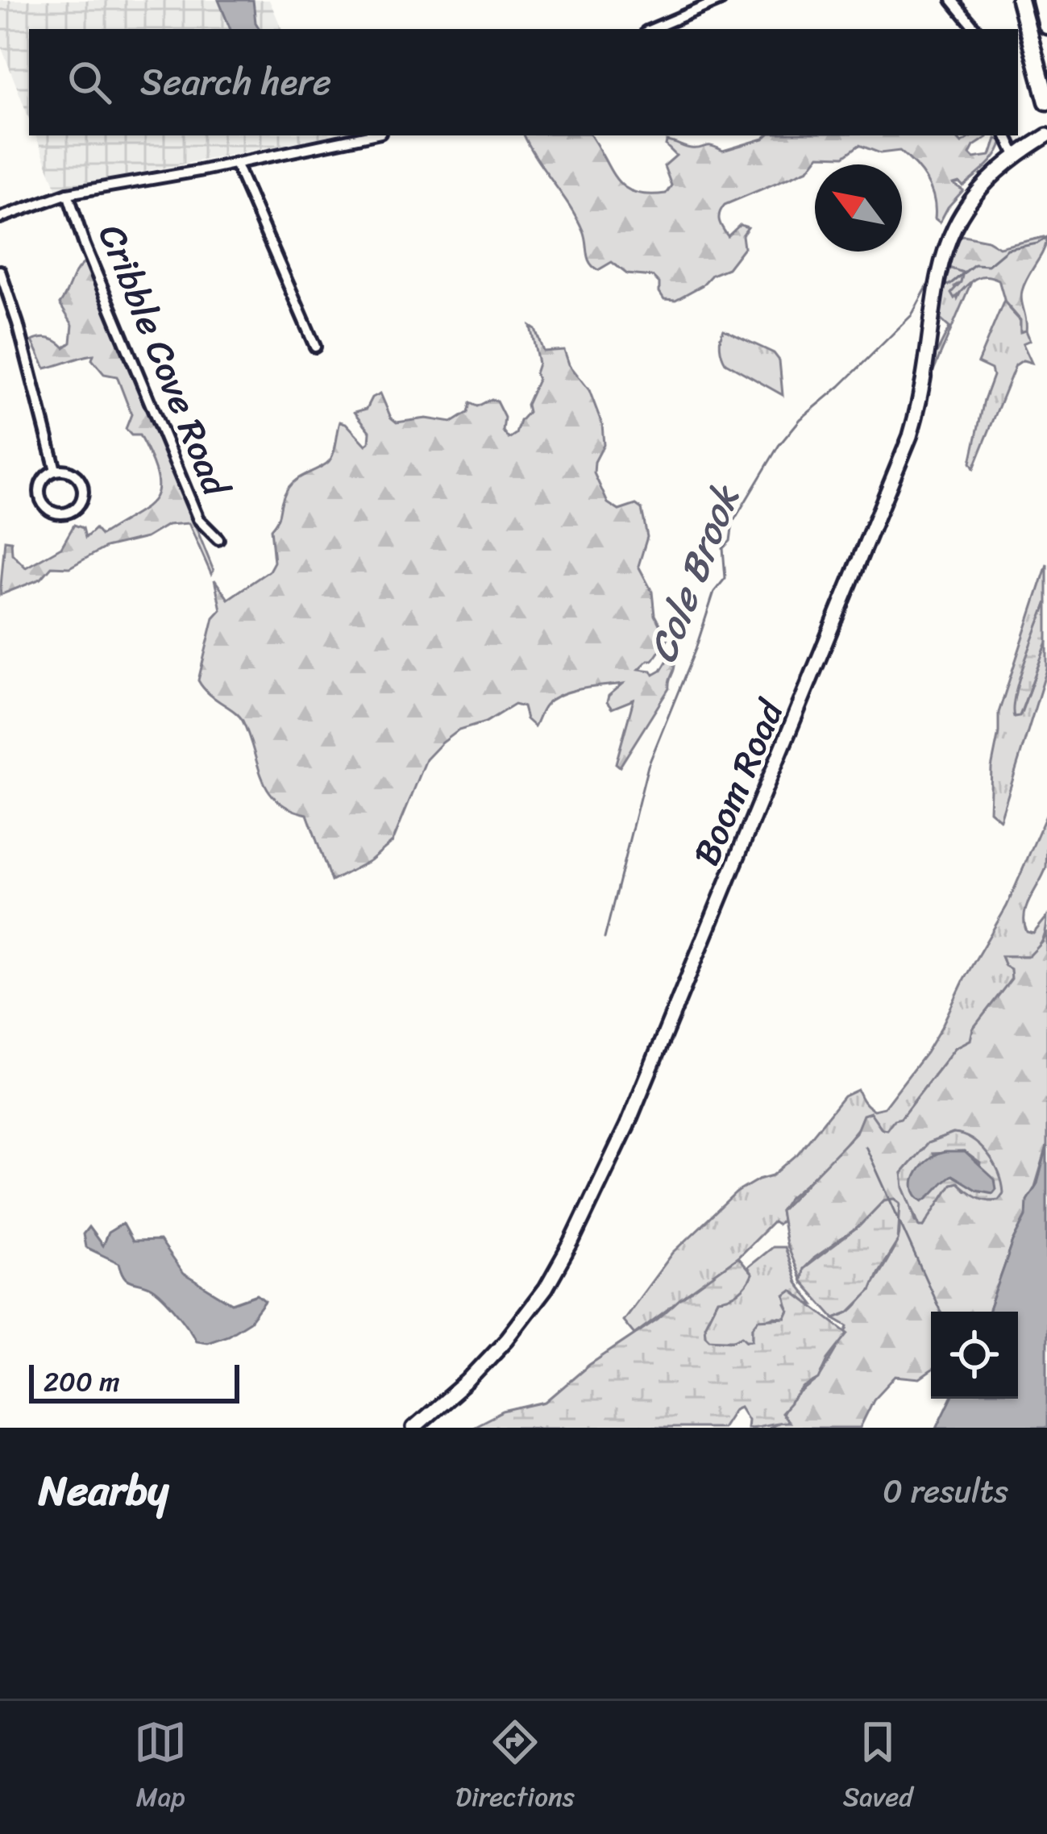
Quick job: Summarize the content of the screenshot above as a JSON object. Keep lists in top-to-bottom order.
{
  "streets": {
    "street": ["Cribble Cove Road", "Boom Road"]
  },
  "water": ["Cole Brook"],
  "scale_bar": "200 m",
  "north": "top left",
  "page": {
    "search": "Search here",
    "scale": "200 m",
    "heading": ["Nearby", "0 results"],
    "nav": ["Map", "Directions", "Saved"]
  }
}
